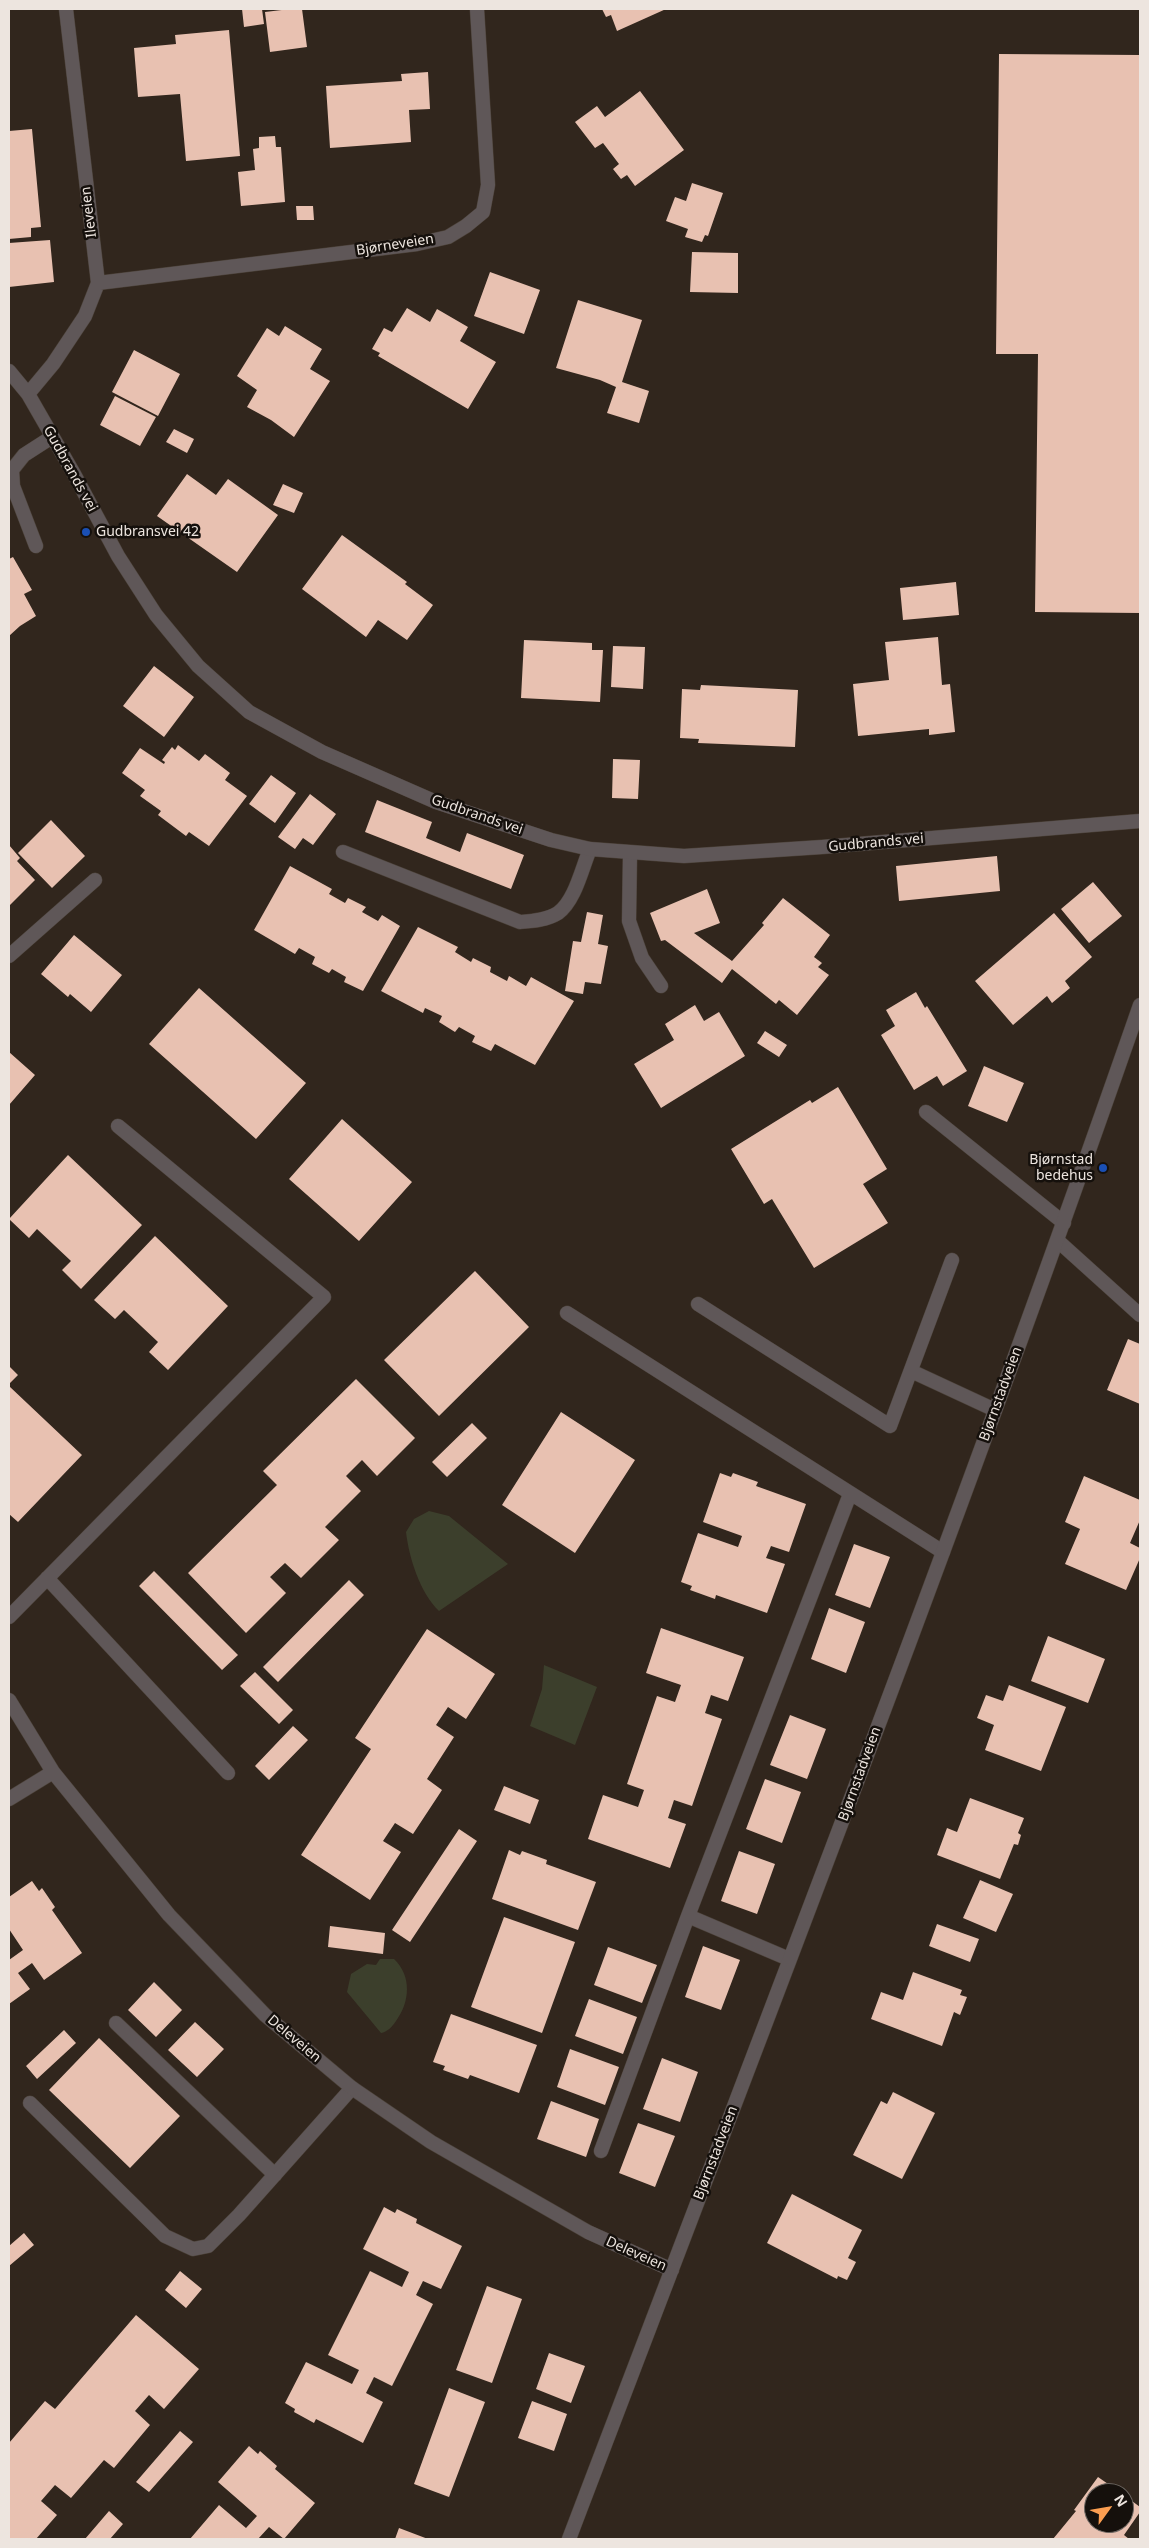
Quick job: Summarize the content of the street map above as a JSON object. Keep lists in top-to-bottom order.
{
  "streets": {
    "street": [
      "Ileveien",
      "Bjørneveien",
      "Gudbrands vei",
      "Bjørnstadveien",
      "Deleveien"
    ]
  },
  "crossings": [
    ["Ileveien", "Bjørneveien"],
    ["Ileveien", "Gudbrands vei"],
    ["Bjørnstadveien", "Deleveien"]
  ],
  "places": ["Gudbransvei 42", "Bjørnstad bedehus"],
  "north": "top right"
}
